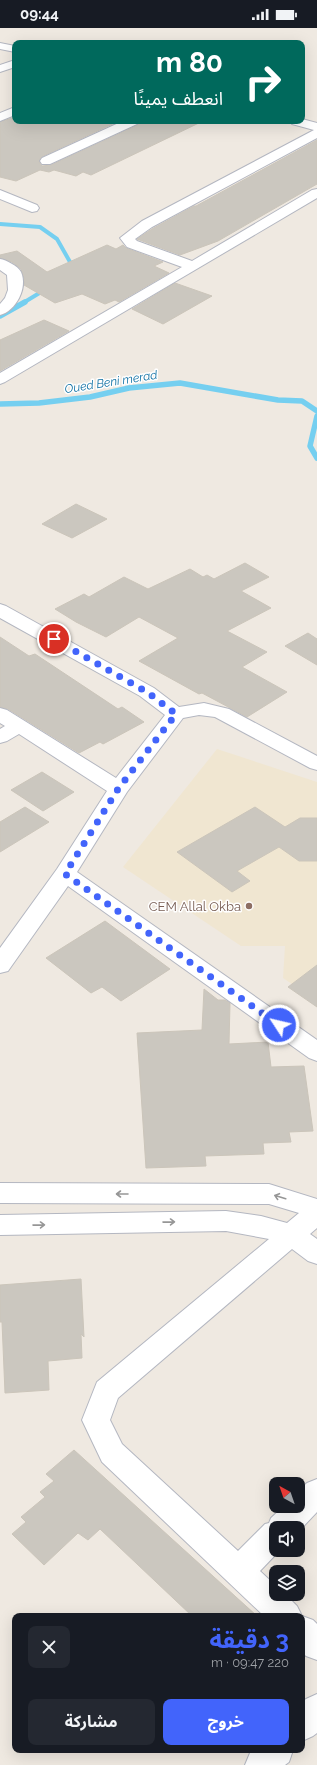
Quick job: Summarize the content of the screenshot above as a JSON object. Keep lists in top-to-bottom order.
{
  "water": ["Oued Beni merad"],
  "places": ["CEM Allal Okba"],
  "north": "top left",
  "page": {
    "status": "09:44",
    "turn": ["80 m", "انعطف يمينًا"],
    "heading": ["3 دقيقة", "220 m · 09:47"],
    "buttons": ["خروج", "مشاركة"]
  }
}
